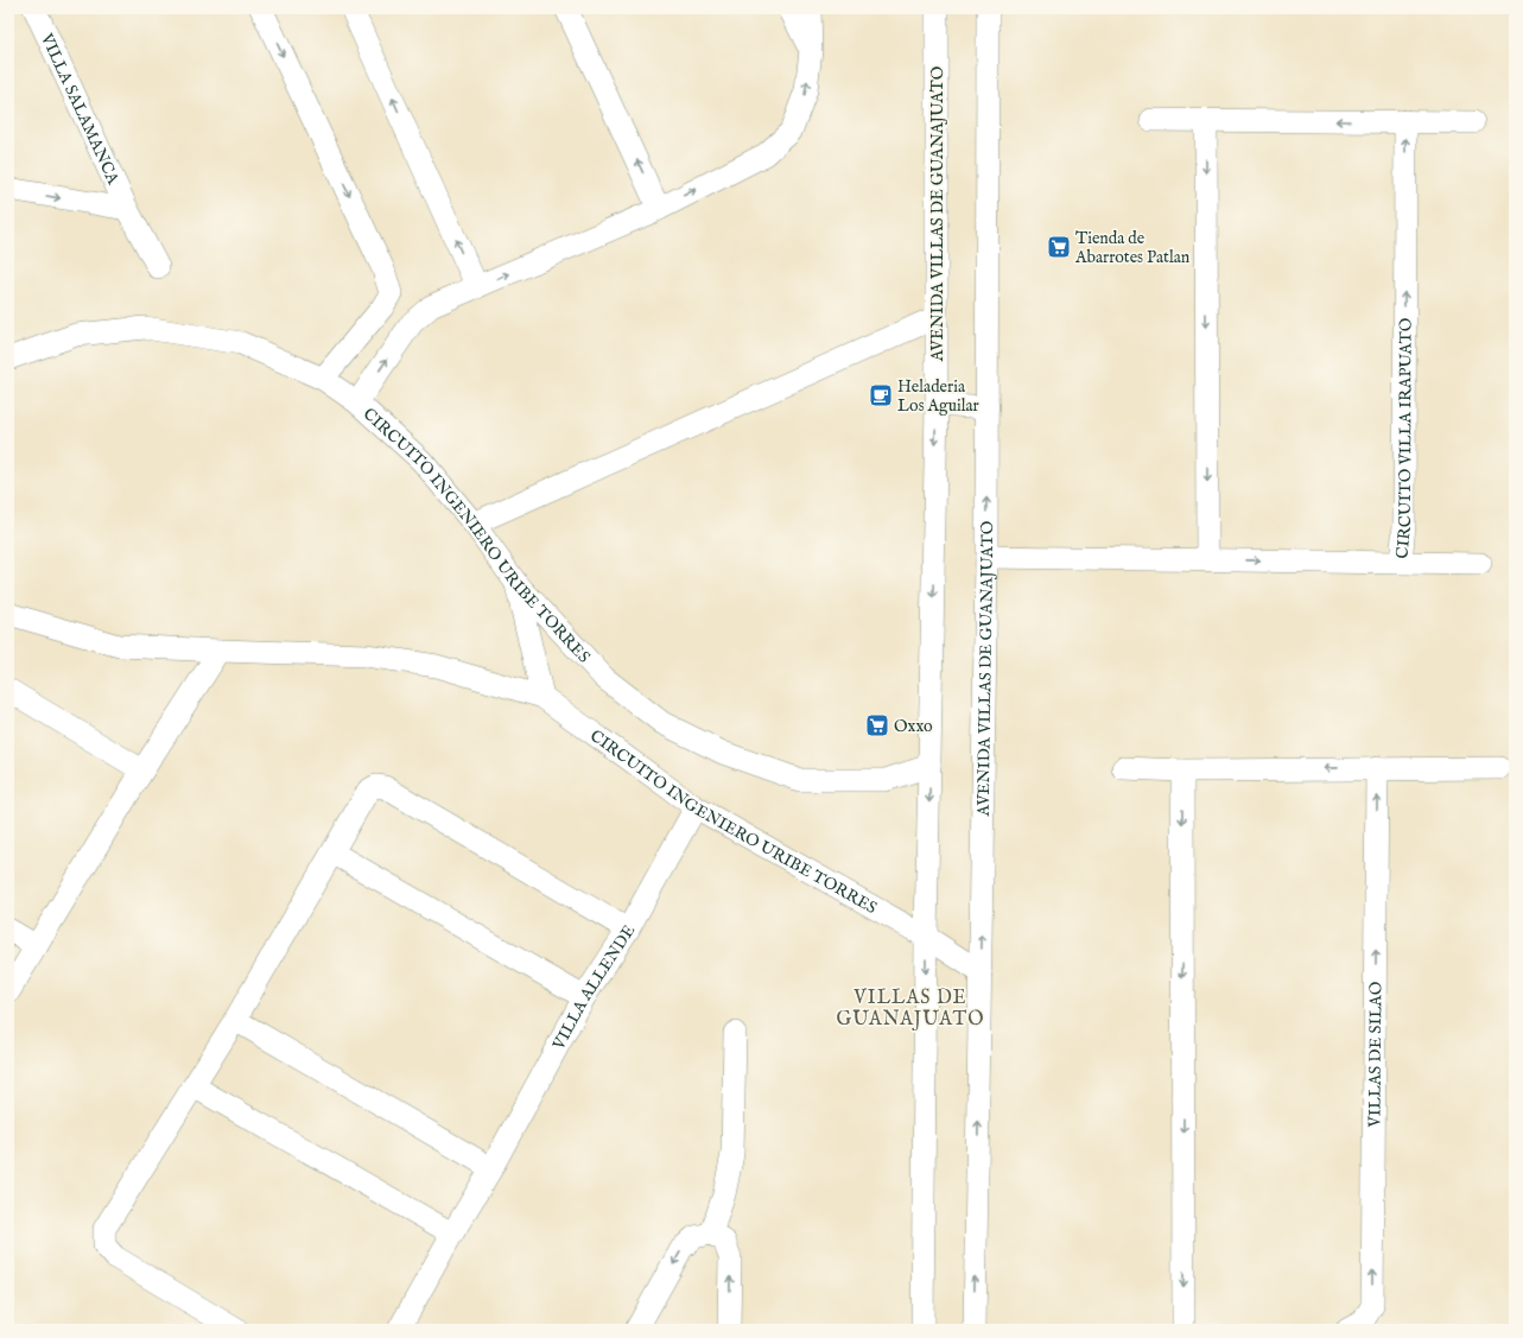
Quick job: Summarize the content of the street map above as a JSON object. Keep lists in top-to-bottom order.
{
  "streets": {
    "street": [
      "VILLA SALAMANCA",
      "AVENIDA VILLAS DE GUANAJUATO",
      "CIRCUITO VILLA IRAPUATO",
      "CIRCUITO INGENIERO URIBE TORRES",
      "VILLA ALLENDE",
      "VILLAS DE SILAO"
    ]
  },
  "crossings": [
    ["AVENIDA VILLAS DE GUANAJUATO", "CIRCUITO VILLA IRAPUATO"],
    ["AVENIDA VILLAS DE GUANAJUATO", "CIRCUITO INGENIERO URIBE TORRES"],
    ["CIRCUITO INGENIERO URIBE TORRES", "VILLA ALLENDE"]
  ],
  "districts": ["VILLAS DE GUANAJUATO"],
  "places": {
    "supermarket": ["Tienda de Abarrotes Patlan", "Oxxo"],
    "cafe": ["Heladeria Los Aguilar"]
  }
}
